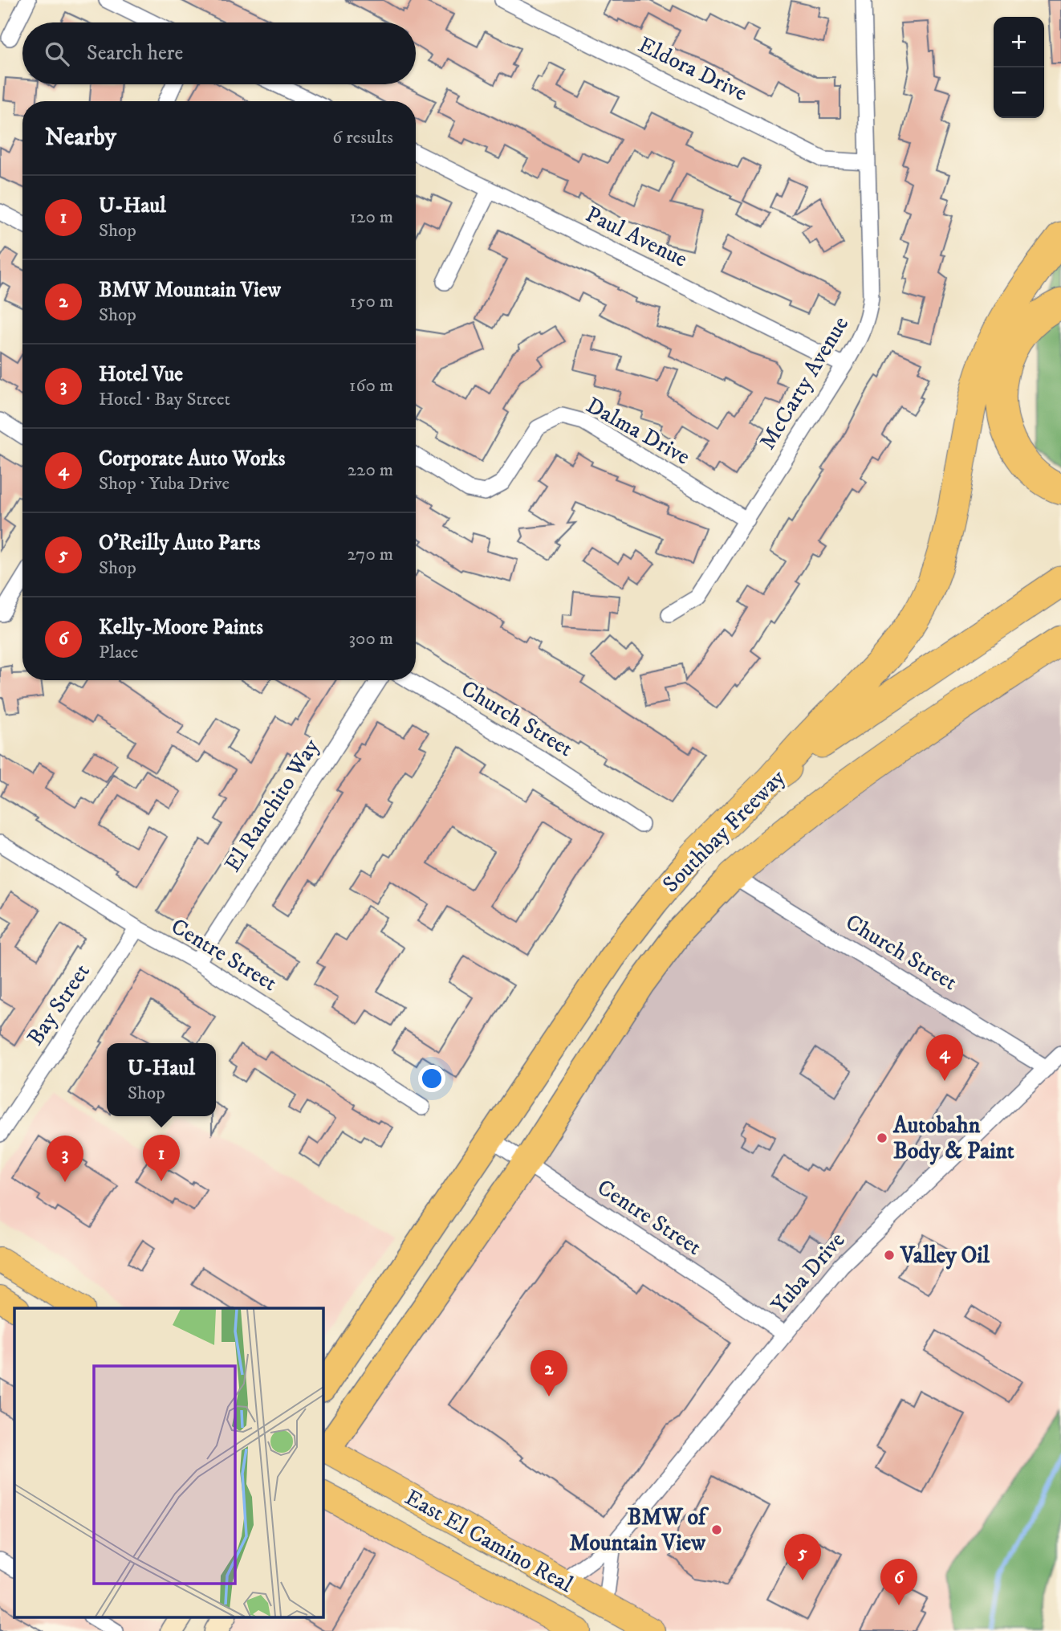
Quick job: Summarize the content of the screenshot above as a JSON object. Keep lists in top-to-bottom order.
{
  "streets": {
    "highway": ["Southbay Freeway"],
    "main road": ["East El Camino Real"],
    "street": [
      "Eldora Drive",
      "Paul Avenue",
      "McCarty Avenue",
      "Dalma Drive",
      "Church Street",
      "El Ranchito Way",
      "Centre Street",
      "Bay Street",
      "Yuba Drive"
    ]
  },
  "crossings": [
    ["Eldora Drive", "McCarty Avenue"],
    ["Paul Avenue", "McCarty Avenue"],
    ["McCarty Avenue", "Dalma Drive"],
    ["Church Street", "Southbay Freeway"],
    ["Church Street", "Yuba Drive"],
    ["El Ranchito Way", "Centre Street"],
    ["Southbay Freeway", "Centre Street"],
    ["Centre Street", "Bay Street"],
    ["Centre Street", "Yuba Drive"],
    ["Yuba Drive", "East El Camino Real"]
  ],
  "places": ["Autobahn Body & Paint", "Valley Oil", "BMW of Mountain View"],
  "page": {
    "map_buttons": ["+", "−"],
    "search": "Search here",
    "heading": ["Nearby", "6 results"],
    "list": [
      {
        "mark": "1",
        "name": "U-Haul",
        "note": "Shop",
        "value": "120 m"
      },
      {
        "mark": "2",
        "name": "BMW Mountain View",
        "note": "Shop",
        "value": "150 m"
      },
      {
        "mark": "3",
        "name": "Hotel Vue",
        "note": "Hotel · Bay Street",
        "value": "160 m"
      },
      {
        "mark": "4",
        "name": "Corporate Auto Works",
        "note": "Shop · Yuba Drive",
        "value": "220 m"
      },
      {
        "mark": "5",
        "name": "O'Reilly Auto Parts",
        "note": "Shop",
        "value": "270 m"
      },
      {
        "mark": "6",
        "name": "Kelly-Moore Paints",
        "note": "Place",
        "value": "300 m"
      }
    ],
    "pins": [
      "4",
      "1",
      "3",
      "2",
      "5",
      "6"
    ],
    "popup": ["U-Haul", "Shop"]
  }
}
